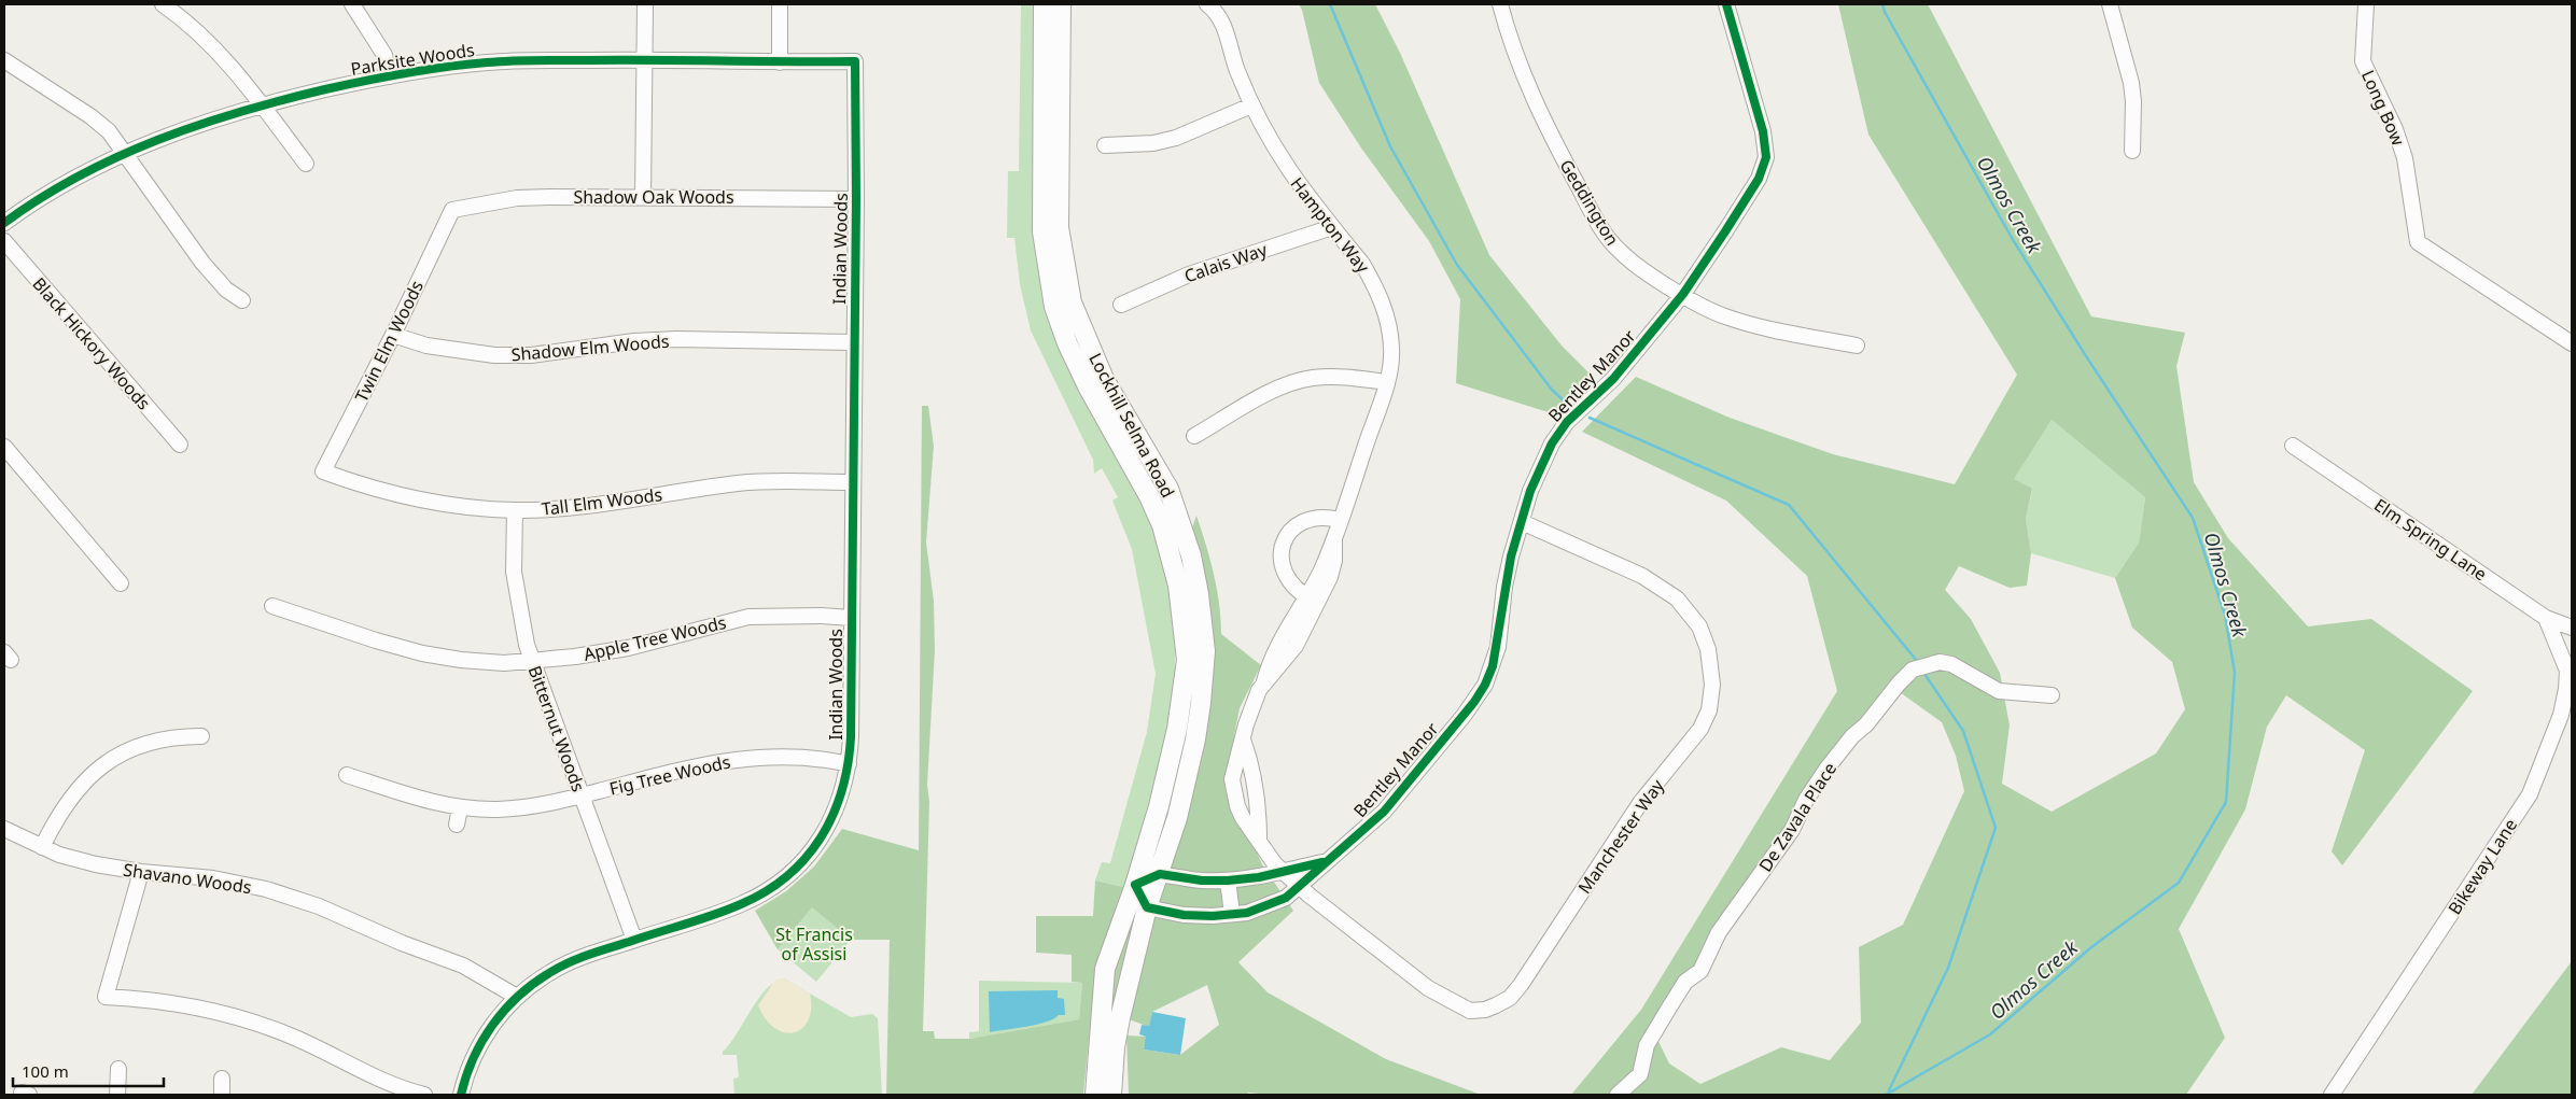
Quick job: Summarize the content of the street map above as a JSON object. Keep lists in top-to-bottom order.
{
  "streets": {
    "main road": ["Lockhill Selma Road"],
    "street": [
      "Parksite Woods",
      "Long Bow",
      "Shadow Oak Woods",
      "Geddington",
      "Hampton Way",
      "Indian Woods",
      "Calais Way",
      "Twin Elm Woods",
      "Black Hickory Woods",
      "Shadow Elm Woods",
      "Bentley Manor",
      "Tall Elm Woods",
      "Elm Spring Lane",
      "Apple Tree Woods",
      "Bitternut Woods",
      "Fig Tree Woods",
      "De Zavala Place",
      "Manchester Way",
      "Bikeway Lane",
      "Shavano Woods"
    ]
  },
  "crossings": [
    ["Parksite Woods", "Indian Woods"],
    ["Shadow Oak Woods", "Indian Woods"],
    ["Shadow Oak Woods", "Twin Elm Woods"],
    ["Geddington", "Bentley Manor"],
    ["Hampton Way", "Calais Way"],
    ["Hampton Way", "Bentley Manor"],
    ["Hampton Way", "Manchester Way"],
    ["Indian Woods", "Shadow Elm Woods"],
    ["Indian Woods", "Tall Elm Woods"],
    ["Indian Woods", "Apple Tree Woods"],
    ["Indian Woods", "Bitternut Woods"],
    ["Indian Woods", "Fig Tree Woods"],
    ["Indian Woods", "Shavano Woods"],
    ["Twin Elm Woods", "Shadow Elm Woods"],
    ["Twin Elm Woods", "Tall Elm Woods"],
    ["Bentley Manor", "Lockhill Selma Road"],
    ["Bentley Manor", "Manchester Way"],
    ["Tall Elm Woods", "Bitternut Woods"],
    ["Elm Spring Lane", "Bikeway Lane"],
    ["Apple Tree Woods", "Bitternut Woods"],
    ["Bitternut Woods", "Fig Tree Woods"]
  ],
  "water": ["Olmos Creek"],
  "parks": ["St Francis of Assisi"],
  "scale_bar": "100 m"
}
